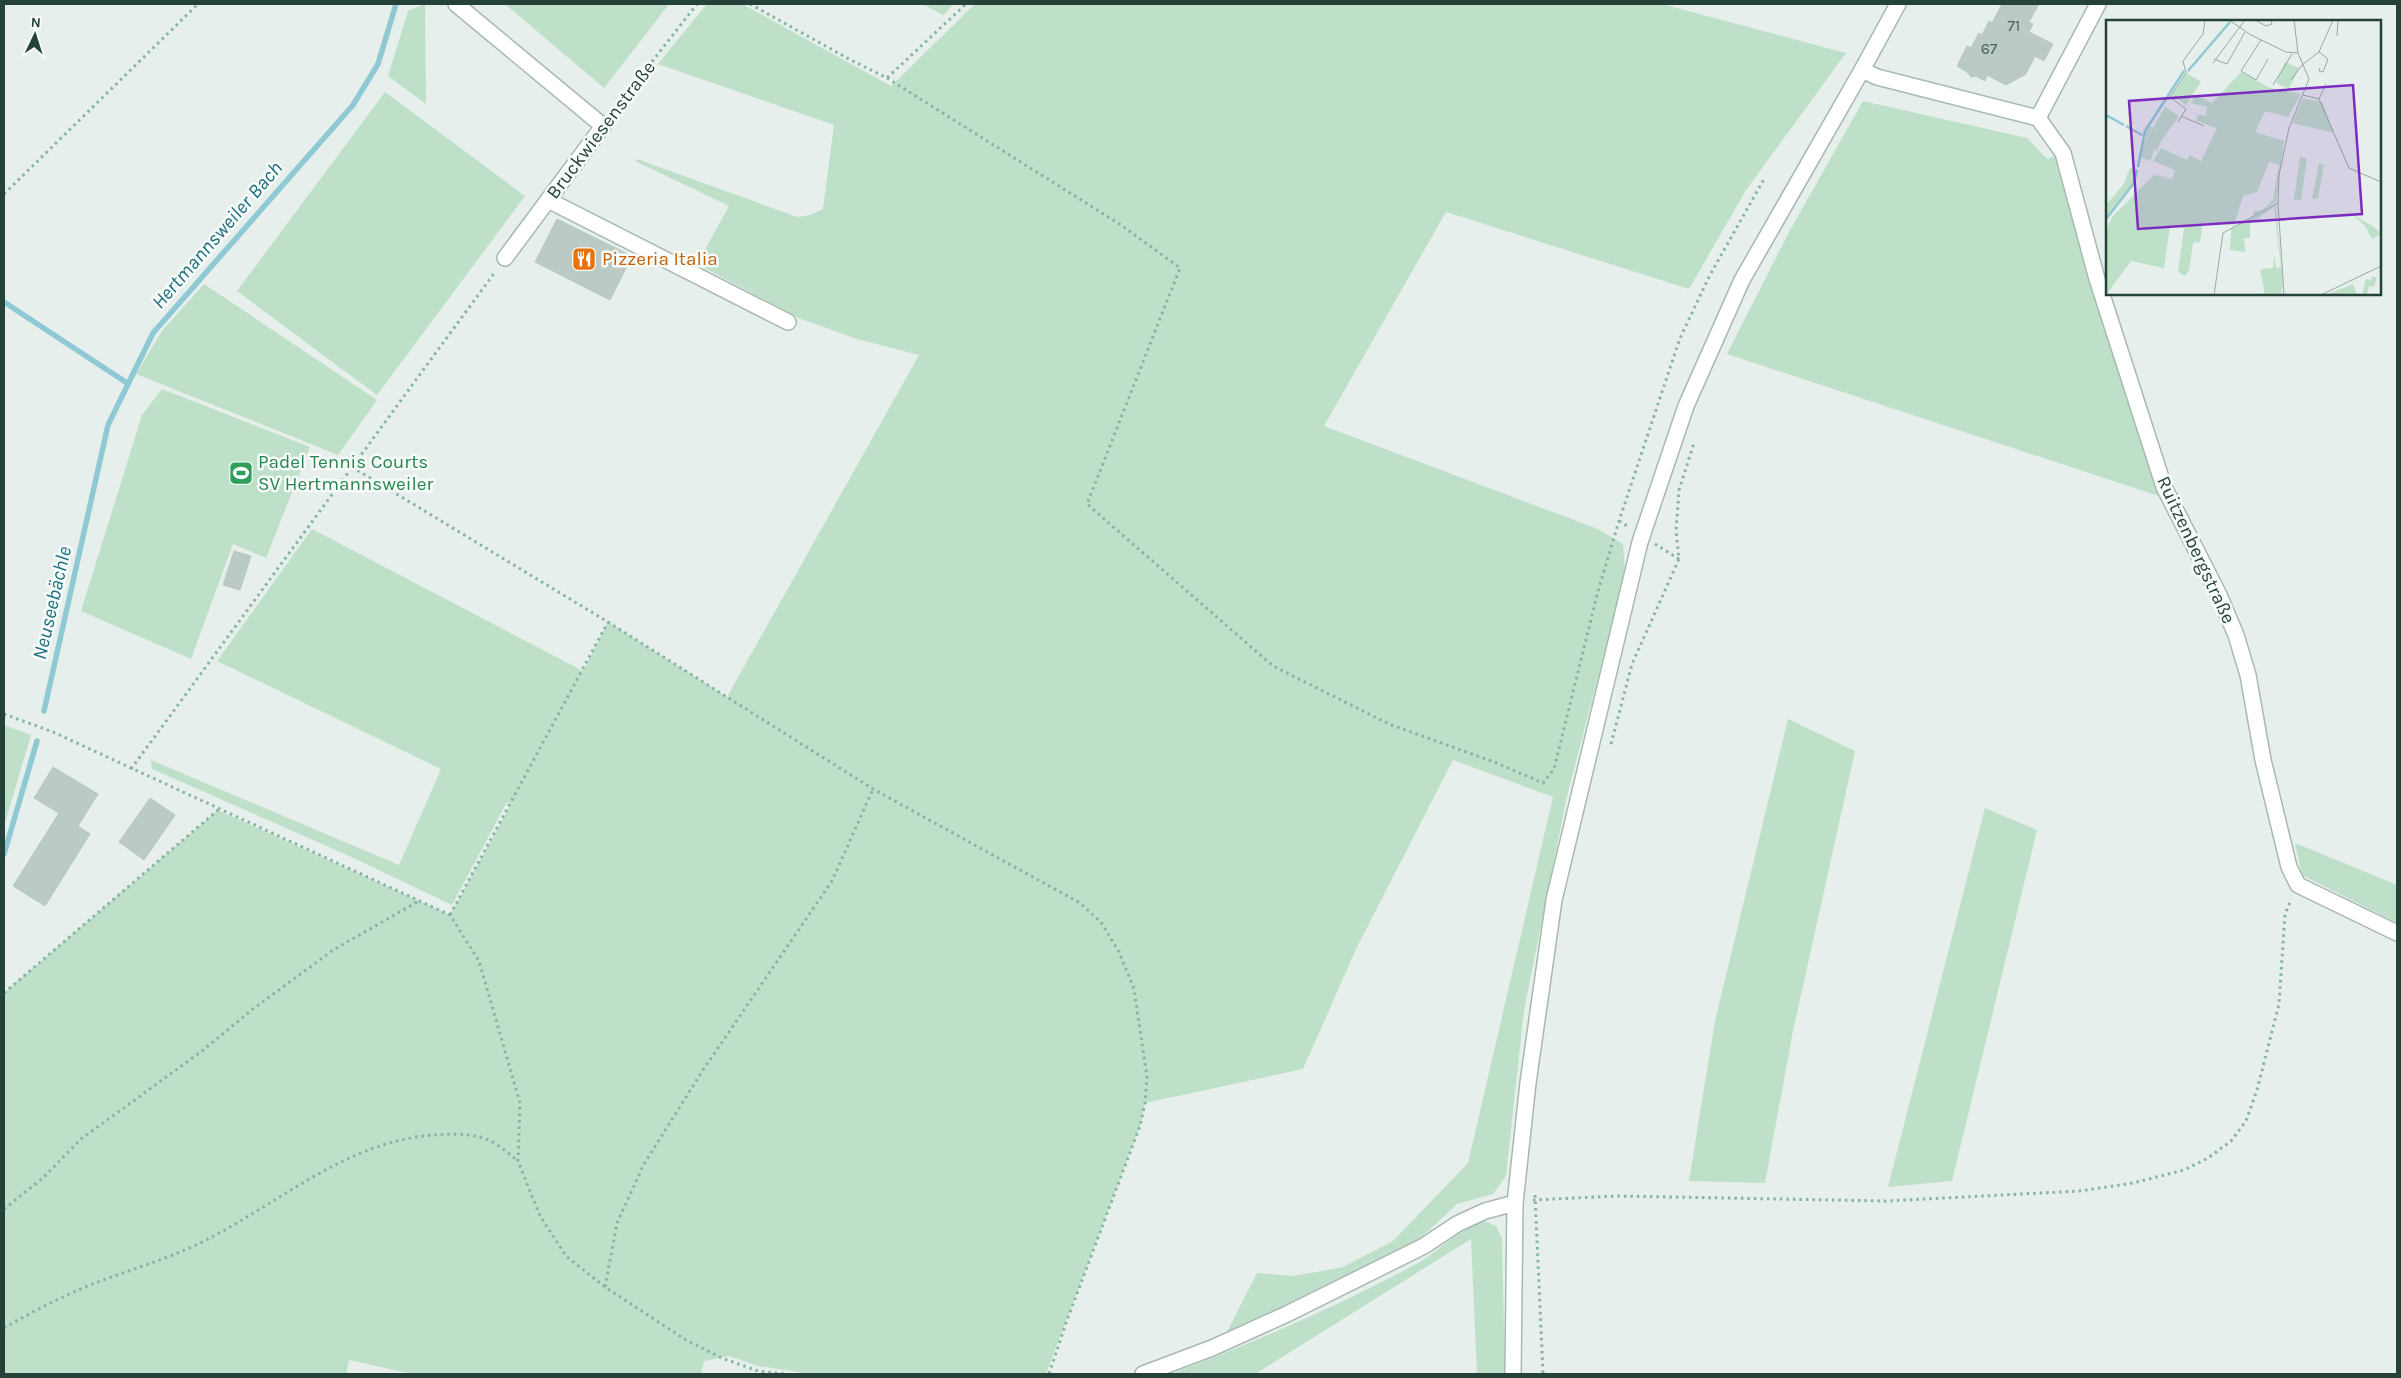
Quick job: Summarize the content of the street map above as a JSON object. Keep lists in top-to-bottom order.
{
  "streets": {
    "street": ["Bruckwiesenstraße", "Ruitzenbergstraße"]
  },
  "water": ["Hertmannsweiler Bach", "Neuseebächle"],
  "places": {
    "restaurant": ["Pizzeria Italia"],
    "sports": ["Padel Tennis Courts SV Hertmannsweiler"]
  },
  "house_numbers": ["71", "67"],
  "north": "top"
}
